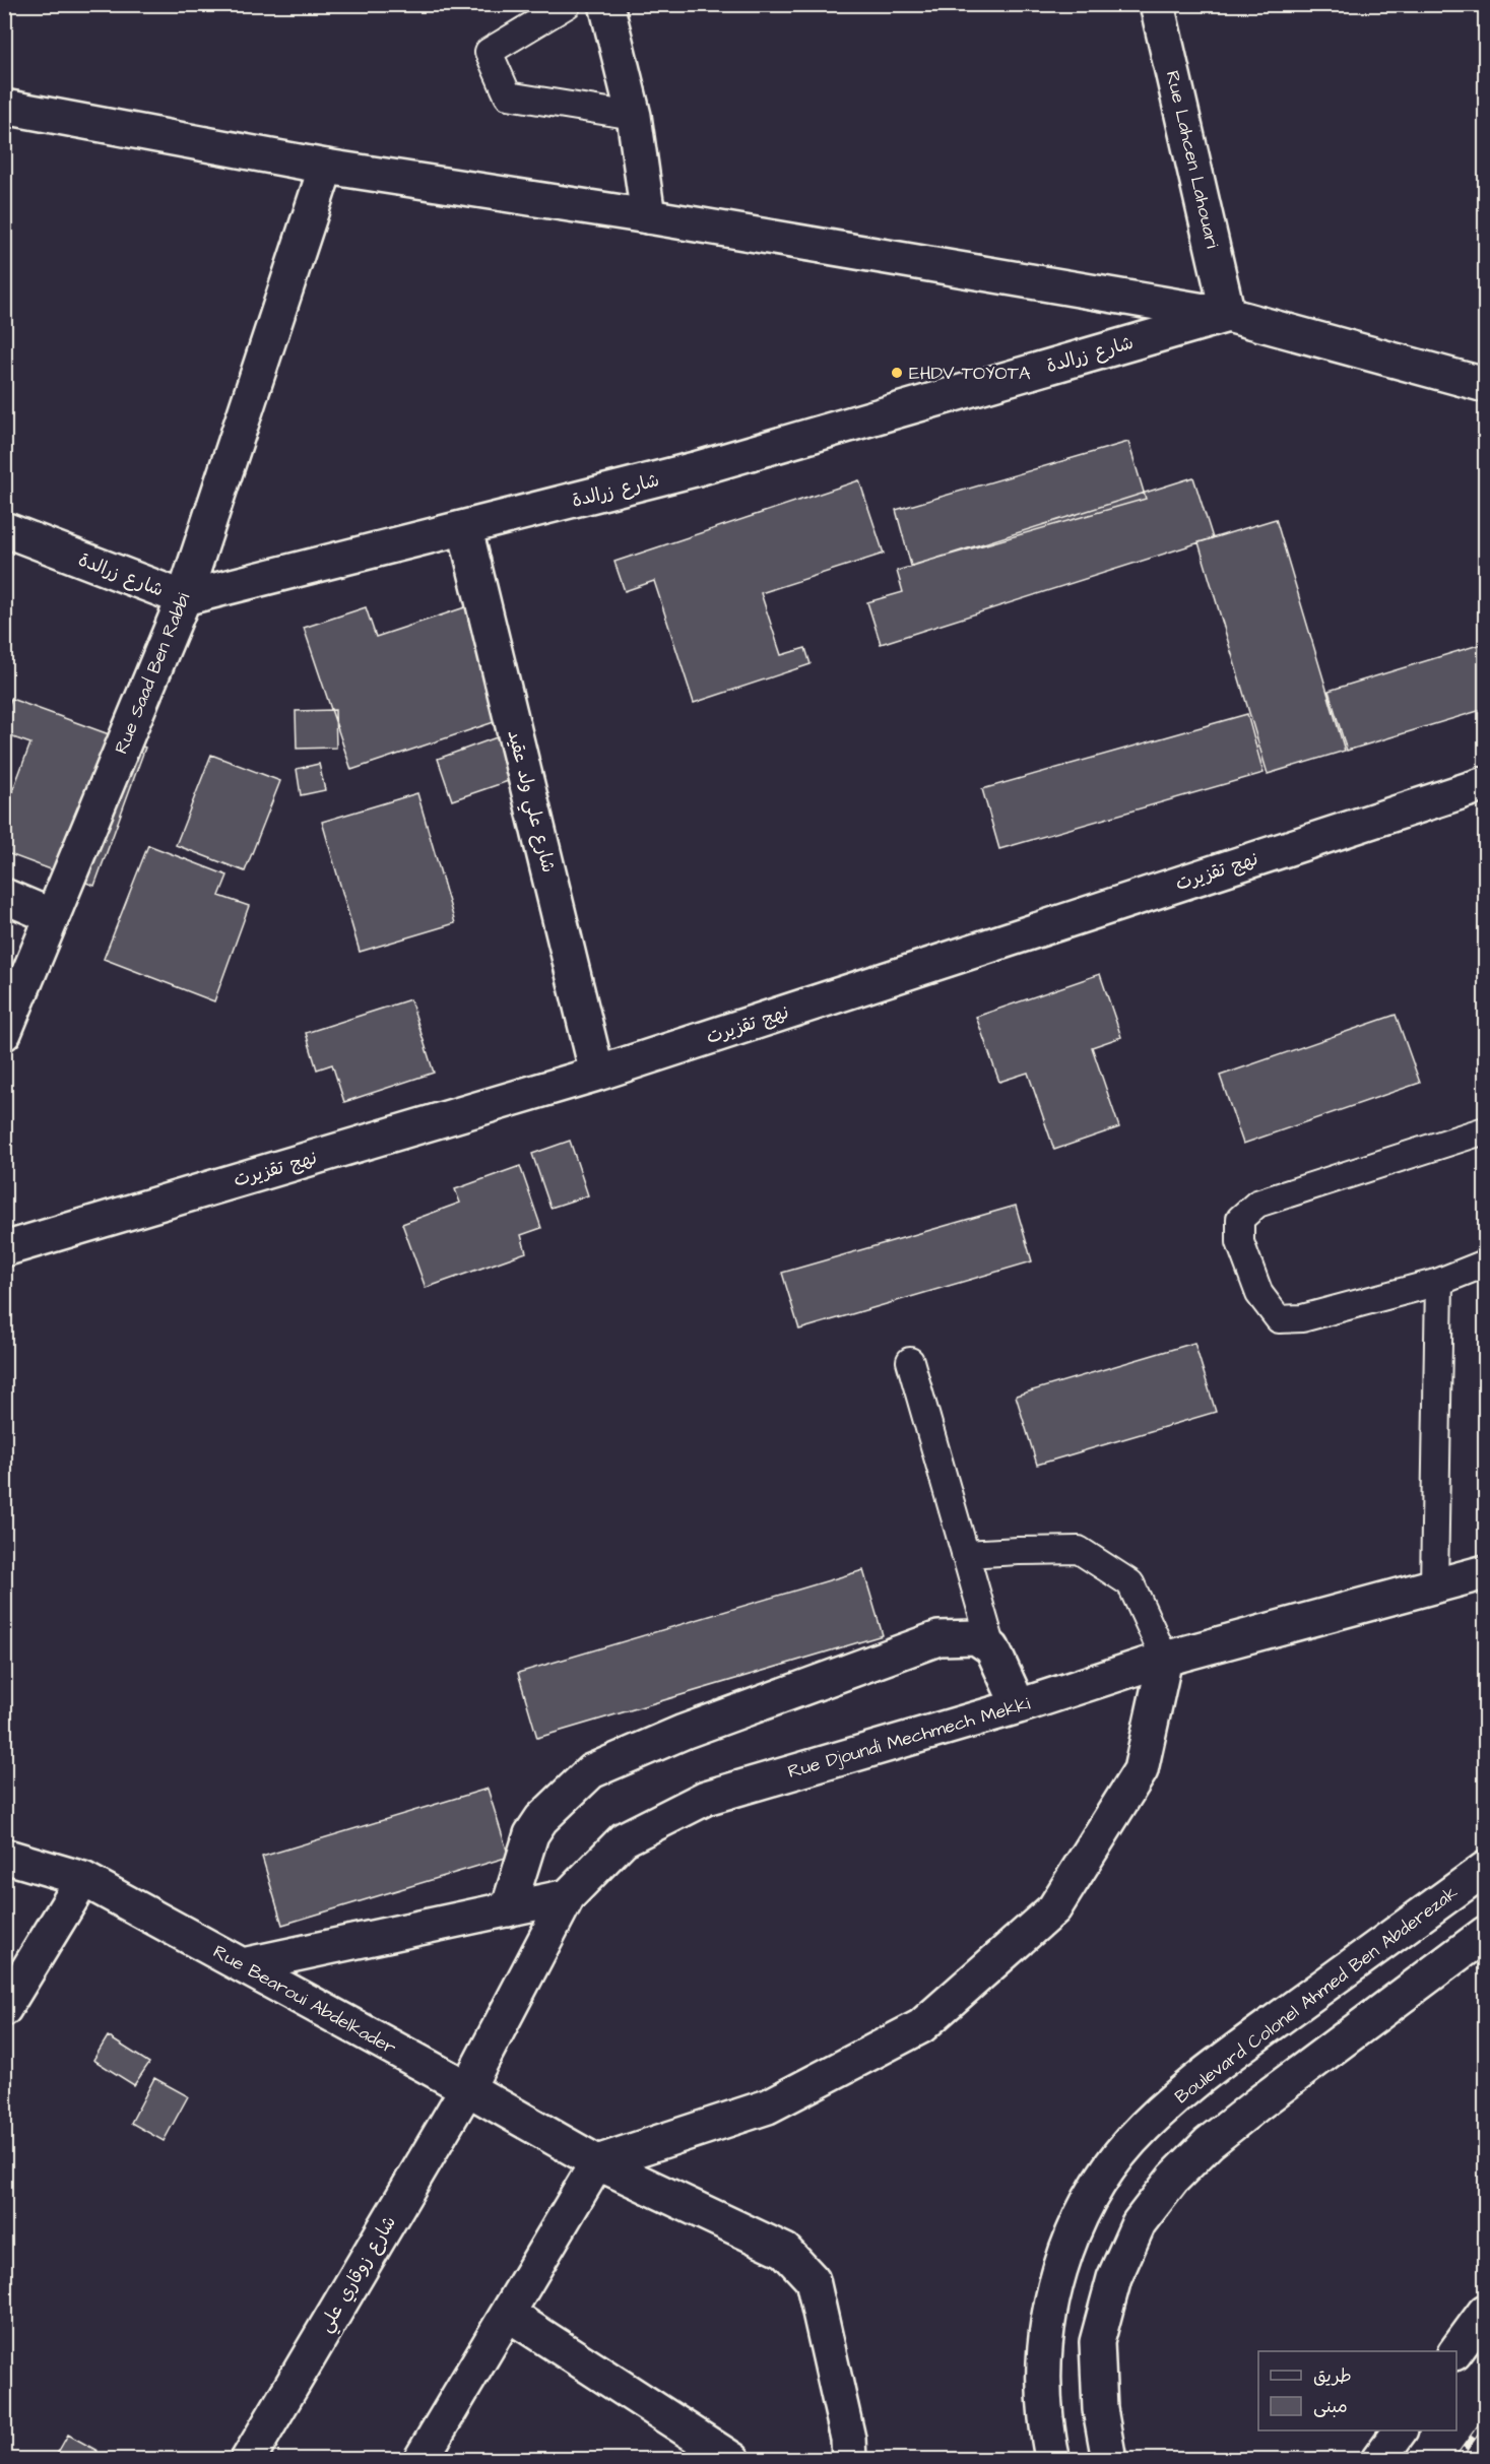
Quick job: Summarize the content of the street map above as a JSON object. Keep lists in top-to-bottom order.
{
  "streets": {
    "street": [
      "Rue Lahcen Lahouari",
      "شارع زرالدة",
      "Rue Saad Ben Rabbi",
      "شارع علي ولد عقيد",
      "نهج تقزيرت",
      "Rue Djoundi Mechmech Mekki",
      "Boulevard Colonel Ahmed Ben Abderezak",
      "Rue Bearoui Abdelkader",
      "شارع زوقاري علي"
    ]
  },
  "crossings": [
    ["Rue Lahcen Lahouari", "شارع زرالدة"],
    ["شارع زرالدة", "Rue Saad Ben Rabbi"],
    ["شارع زرالدة", "شارع علي ولد عقيد"],
    ["شارع علي ولد عقيد", "نهج تقزيرت"],
    ["Rue Djoundi Mechmech Mekki", "Rue Bearoui Abdelkader"],
    ["Rue Djoundi Mechmech Mekki", "شارع زوقاري علي"],
    ["Rue Bearoui Abdelkader", "شارع زوقاري علي"]
  ],
  "places": ["EHDV TOYOTA"],
  "legend": ["طريق", "مبنى"]
}
